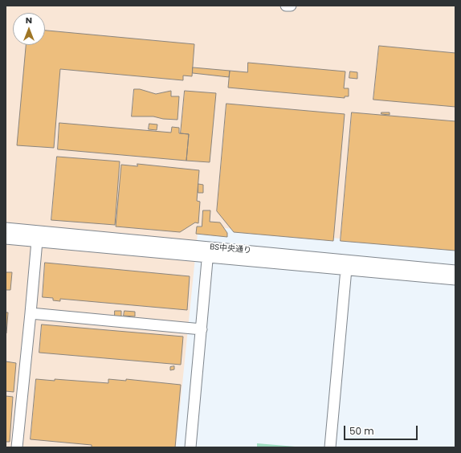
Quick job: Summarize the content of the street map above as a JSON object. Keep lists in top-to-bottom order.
{
  "streets": {
    "street": ["BS中央通り"]
  },
  "scale_bar": "50 m",
  "north": "top"
}
